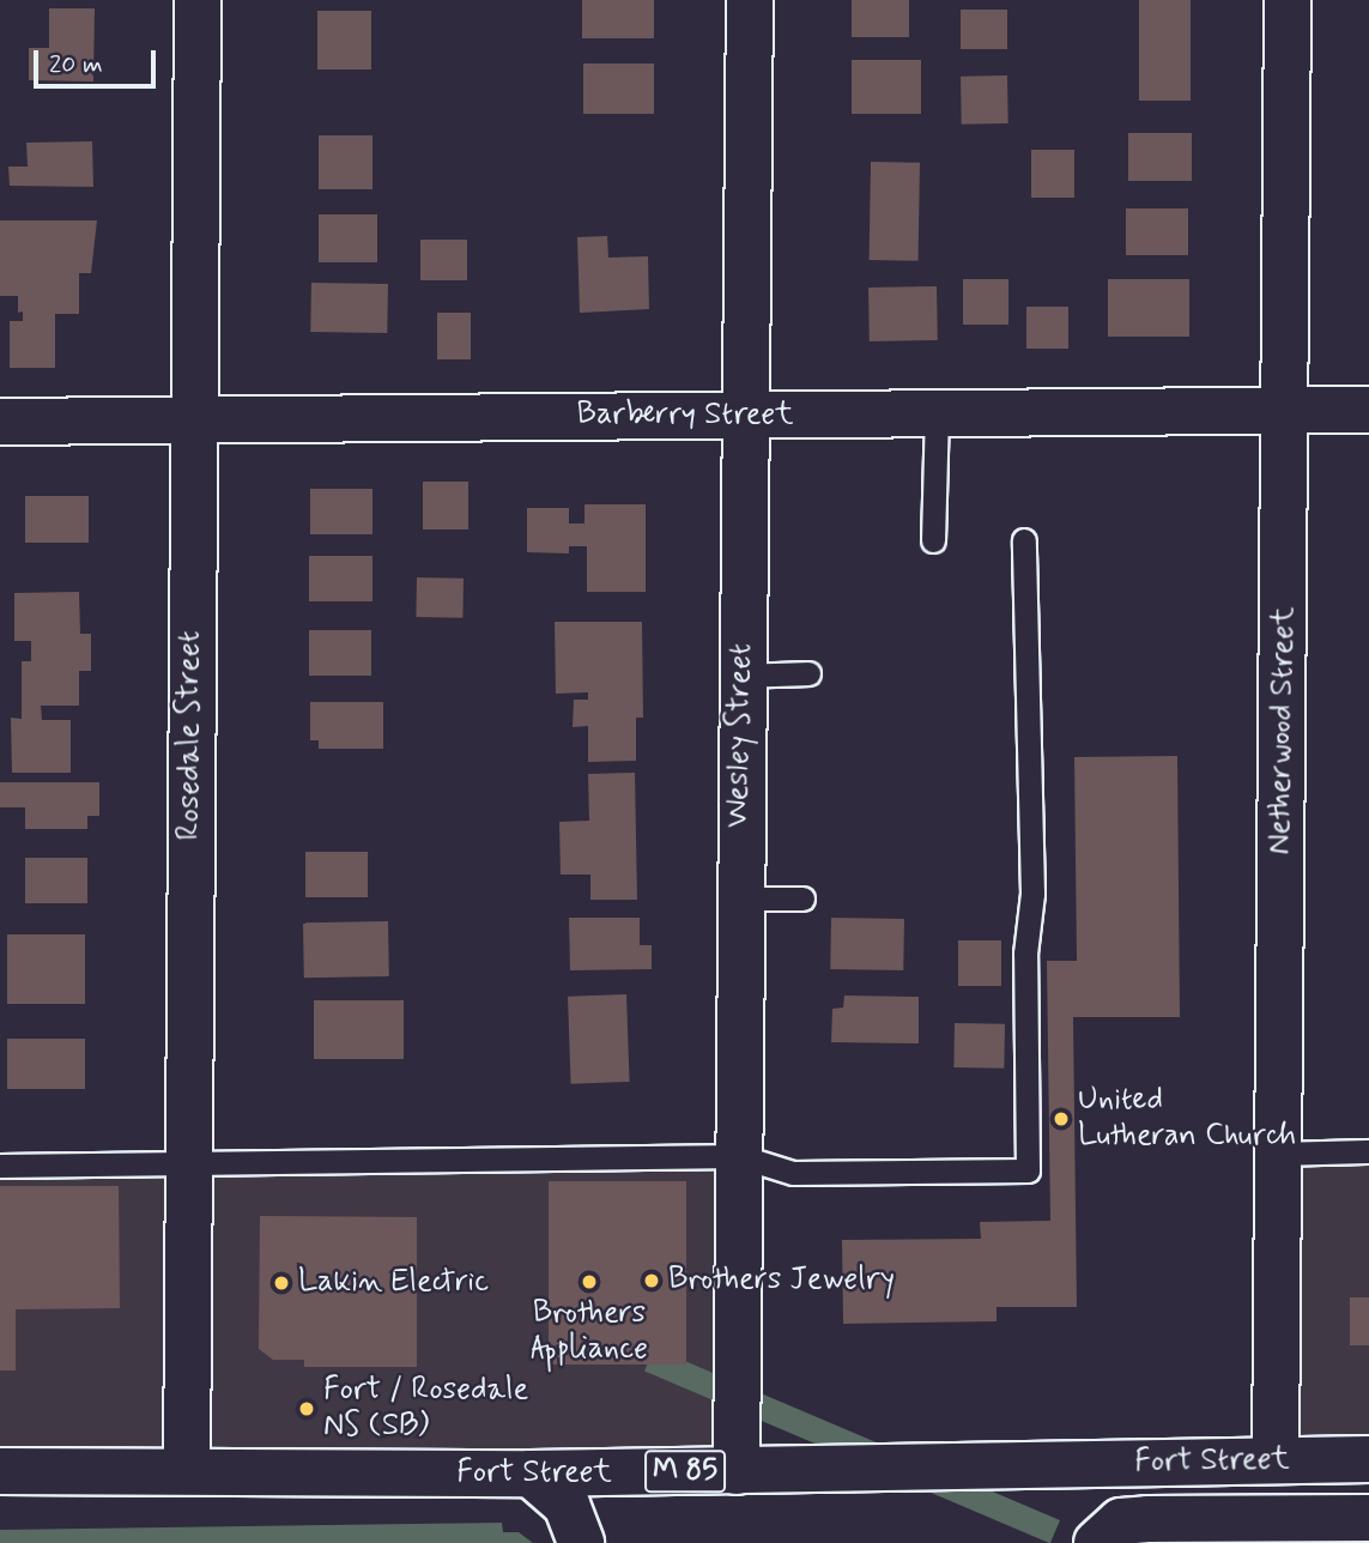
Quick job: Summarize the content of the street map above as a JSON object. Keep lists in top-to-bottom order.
{
  "streets": {
    "street": [
      "Barberry Street",
      "Netherwood Street",
      "Rosedale Street",
      "Wesley Street",
      "Fort Street",
      "M 85"
    ]
  },
  "crossings": [
    ["Barberry Street", "Netherwood Street"],
    ["Barberry Street", "Rosedale Street"],
    ["Barberry Street", "Wesley Street"],
    ["Netherwood Street", "Fort Street"],
    ["Rosedale Street", "Fort Street"],
    ["Wesley Street", "Fort Street"]
  ],
  "places": [
    "United Lutheran Church",
    "Brothers Jewelry",
    "Brothers Appliance",
    "Lakin Electric",
    "Fort / Rosedale NS (SB)"
  ],
  "scale_bar": "20 m"
}
